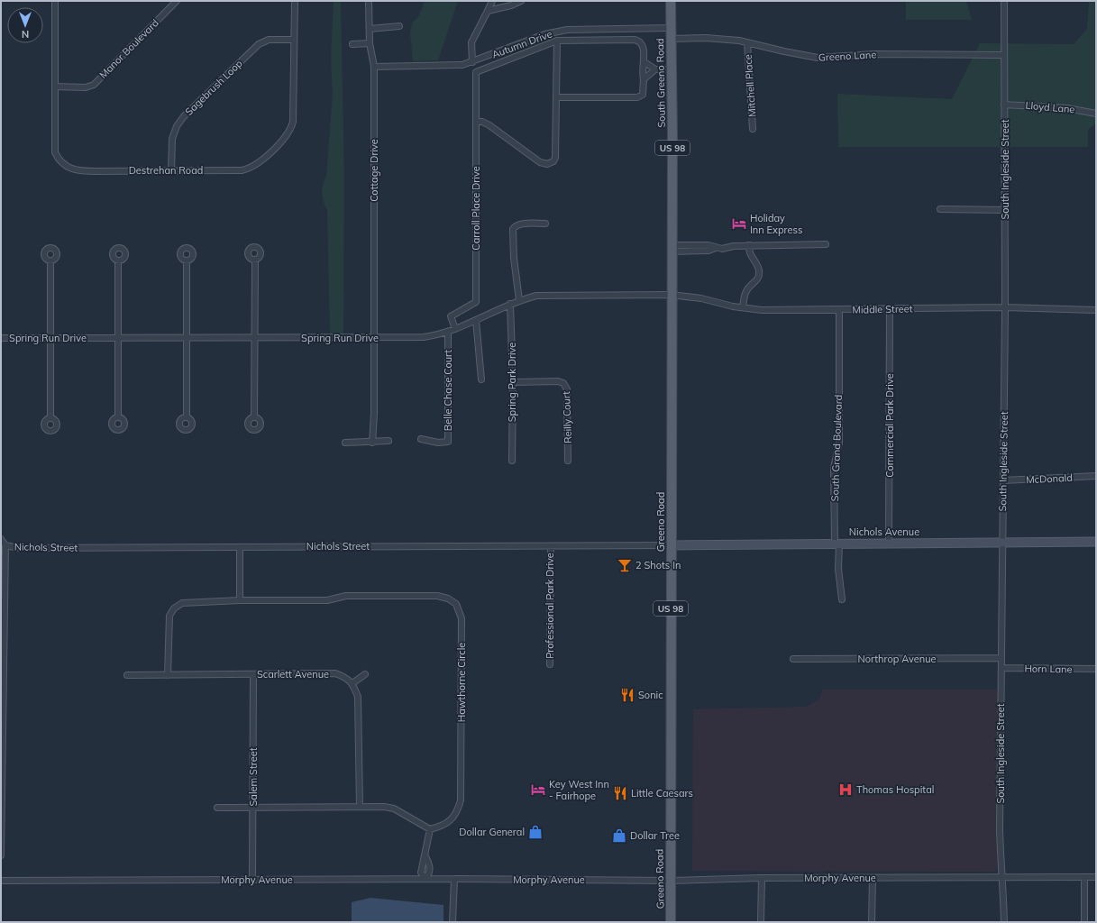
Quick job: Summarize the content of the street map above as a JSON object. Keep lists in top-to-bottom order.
{
  "streets": {
    "main road": ["South Greeno Road", "US 98", "Greeno Road"],
    "street": [
      "Autumn Drive",
      "Manor Boulevard",
      "Greeno Lane",
      "Mitchell Place",
      "Sagebrush Loop",
      "Lloyd Lane",
      "South Ingleside Street",
      "Destrehan Road",
      "Cottage Drive",
      "Carroll Place Drive",
      "Middle Street",
      "Spring Run Drive",
      "Spring Park Drive",
      "Belle Chase Court",
      "Reilly Court",
      "Commercial Park Drive",
      "South Grand Boulevard",
      "McDonald",
      "Nichols Avenue",
      "Nichols Street",
      "Professional Park Drive",
      "Northrop Avenue",
      "Horn Lane",
      "Scarlett Avenue",
      "Hawthorne Circle",
      "Salem Street",
      "Morphy Avenue"
    ]
  },
  "crossings": [
    ["Autumn Drive", "South Greeno Road"],
    ["Autumn Drive", "Cottage Drive"],
    ["Manor Boulevard", "Destrehan Road"],
    ["Greeno Lane", "South Greeno Road"],
    ["Greeno Lane", "Mitchell Place"],
    ["Greeno Lane", "South Ingleside Street"],
    ["South Greeno Road", "Middle Street"],
    ["South Greeno Road", "Spring Run Drive"],
    ["South Greeno Road", "Greeno Road"],
    ["Sagebrush Loop", "Destrehan Road"],
    ["Lloyd Lane", "South Ingleside Street"],
    ["South Ingleside Street", "Middle Street"],
    ["South Ingleside Street", "McDonald"],
    ["South Ingleside Street", "Nichols Avenue"],
    ["South Ingleside Street", "Northrop Avenue"],
    ["South Ingleside Street", "Horn Lane"],
    ["South Ingleside Street", "Morphy Avenue"],
    ["Cottage Drive", "Spring Run Drive"],
    ["Carroll Place Drive", "Spring Run Drive"],
    ["Middle Street", "Spring Run Drive"],
    ["Middle Street", "Commercial Park Drive"],
    ["Middle Street", "South Grand Boulevard"],
    ["Middle Street", "Greeno Road"],
    ["Spring Run Drive", "Spring Park Drive"],
    ["Spring Run Drive", "Belle Chase Court"],
    ["Spring Run Drive", "Greeno Road"],
    ["Spring Park Drive", "Reilly Court"],
    ["Commercial Park Drive", "Nichols Avenue"],
    ["South Grand Boulevard", "Nichols Avenue"],
    ["Greeno Road", "Nichols Avenue"],
    ["Greeno Road", "Nichols Street"],
    ["Greeno Road", "Morphy Avenue"],
    ["Nichols Avenue", "Nichols Street"],
    ["Nichols Street", "Professional Park Drive"],
    ["Scarlett Avenue", "Hawthorne Circle"],
    ["Scarlett Avenue", "Salem Street"],
    ["Salem Street", "Morphy Avenue"]
  ],
  "places": {
    "hotel": ["Holiday Inn Express", "Key West Inn - Fairhope"],
    "bar": ["2 Shots In"],
    "restaurant": ["Sonic", "Little Caesars"],
    "hospital": ["Thomas Hospital"],
    "shop": ["Dollar General", "Dollar Tree"]
  },
  "north": "bottom"
}
